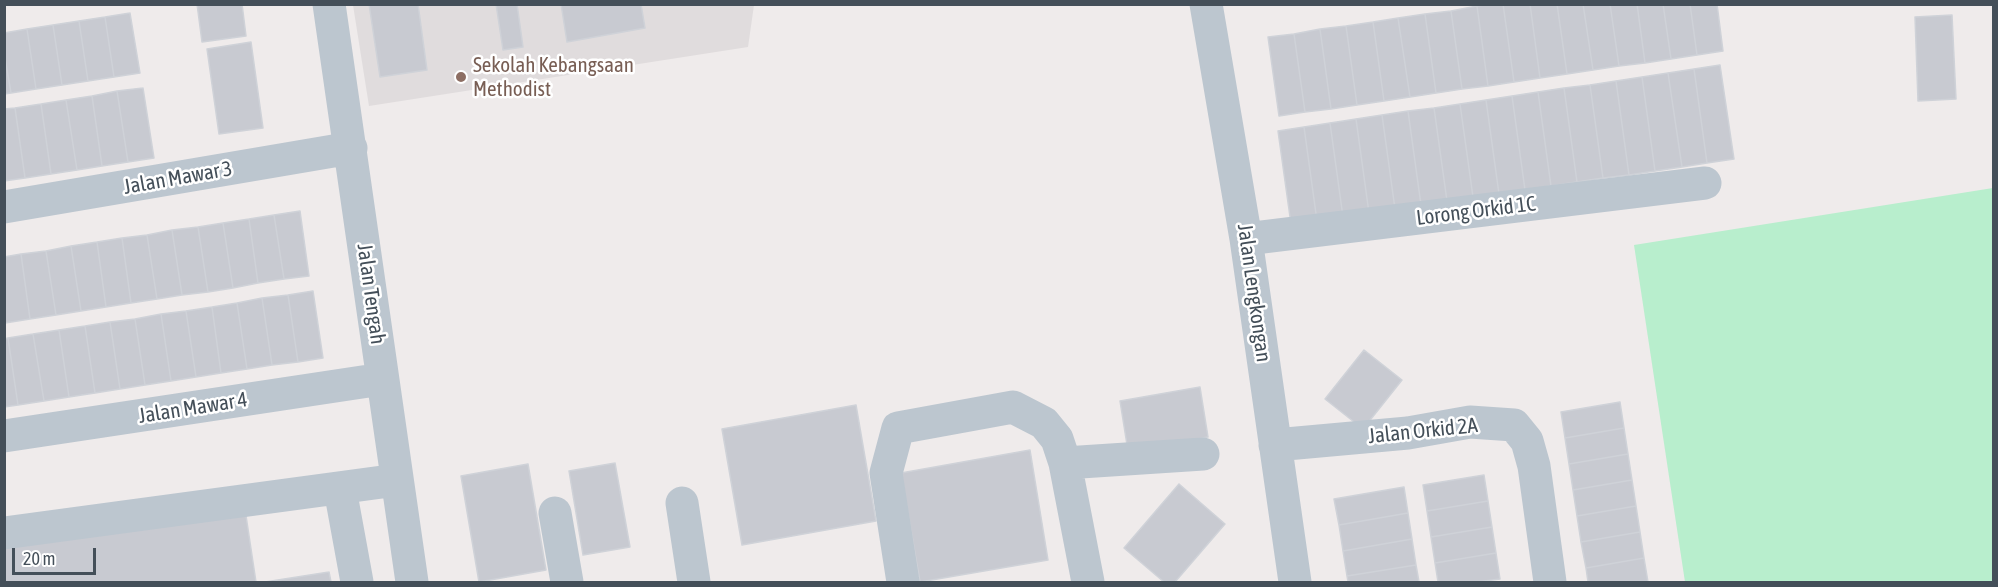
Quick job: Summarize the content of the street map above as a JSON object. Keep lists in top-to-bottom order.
{
  "streets": {
    "street": [
      "Jalan Mawar 3",
      "Lorong Orkid 1C",
      "Jalan Lengkongan",
      "Jalan Tengah",
      "Jalan Mawar 4",
      "Jalan Orkid 2A"
    ]
  },
  "crossings": [
    ["Jalan Mawar 3", "Jalan Tengah"],
    ["Lorong Orkid 1C", "Jalan Lengkongan"],
    ["Jalan Lengkongan", "Jalan Orkid 2A"],
    ["Jalan Tengah", "Jalan Mawar 4"]
  ],
  "places": ["Sekolah Kebangsaan Methodist"],
  "scale_bar": "20 m"
}
